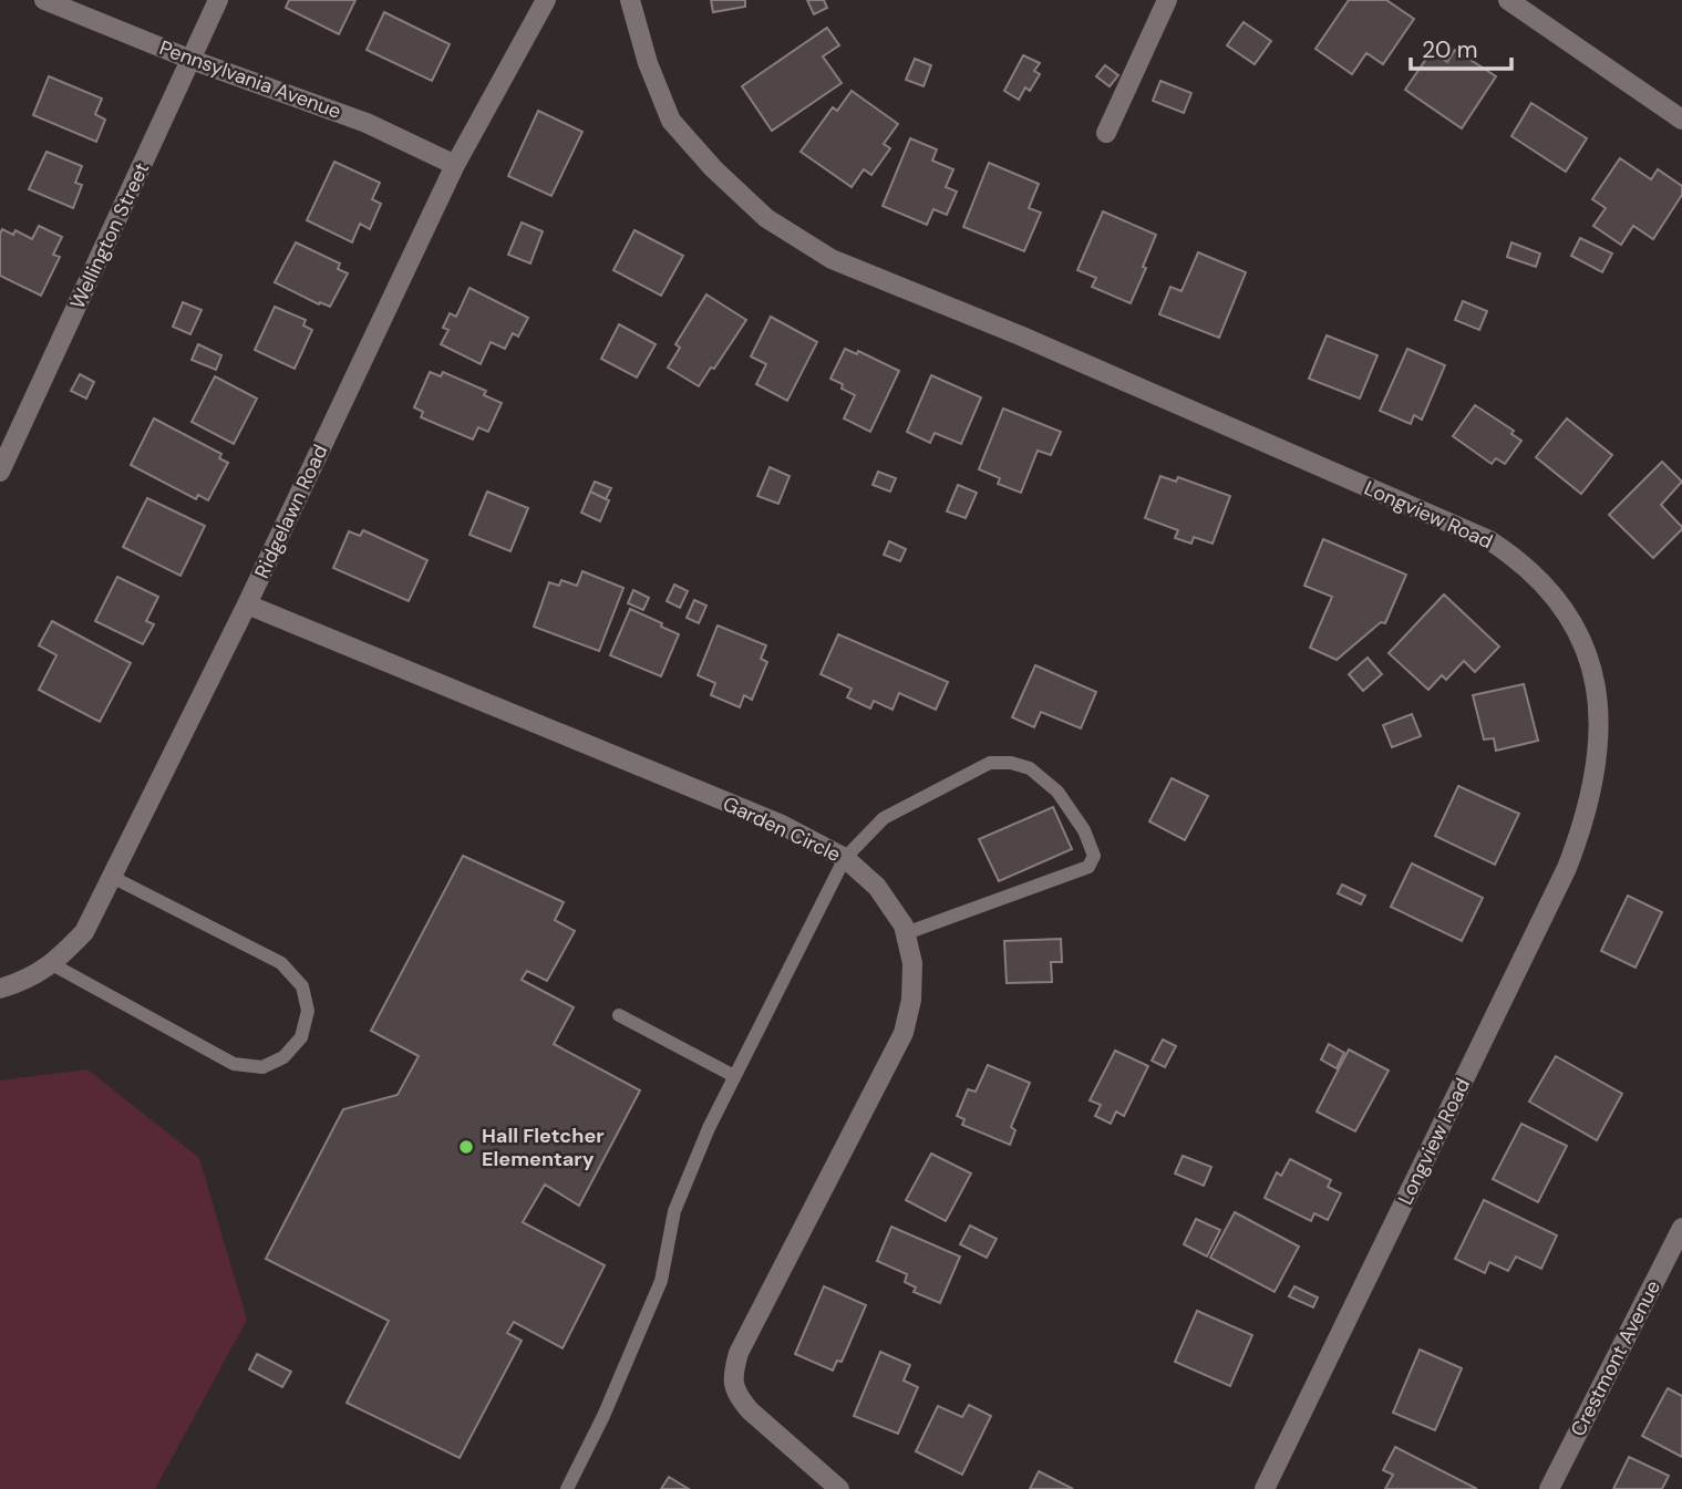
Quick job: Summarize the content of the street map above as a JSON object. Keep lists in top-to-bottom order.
{
  "streets": {
    "street": [
      "Pennsylvania Avenue",
      "Wellington Street",
      "Ridgelawn Road",
      "Longview Road",
      "Garden Circle",
      "Crestmont Avenue"
    ]
  },
  "crossings": [
    ["Pennsylvania Avenue", "Wellington Street"],
    ["Pennsylvania Avenue", "Ridgelawn Road"],
    ["Ridgelawn Road", "Garden Circle"]
  ],
  "places": ["Hall Fletcher Elementary"],
  "scale_bar": "20 m"
}
